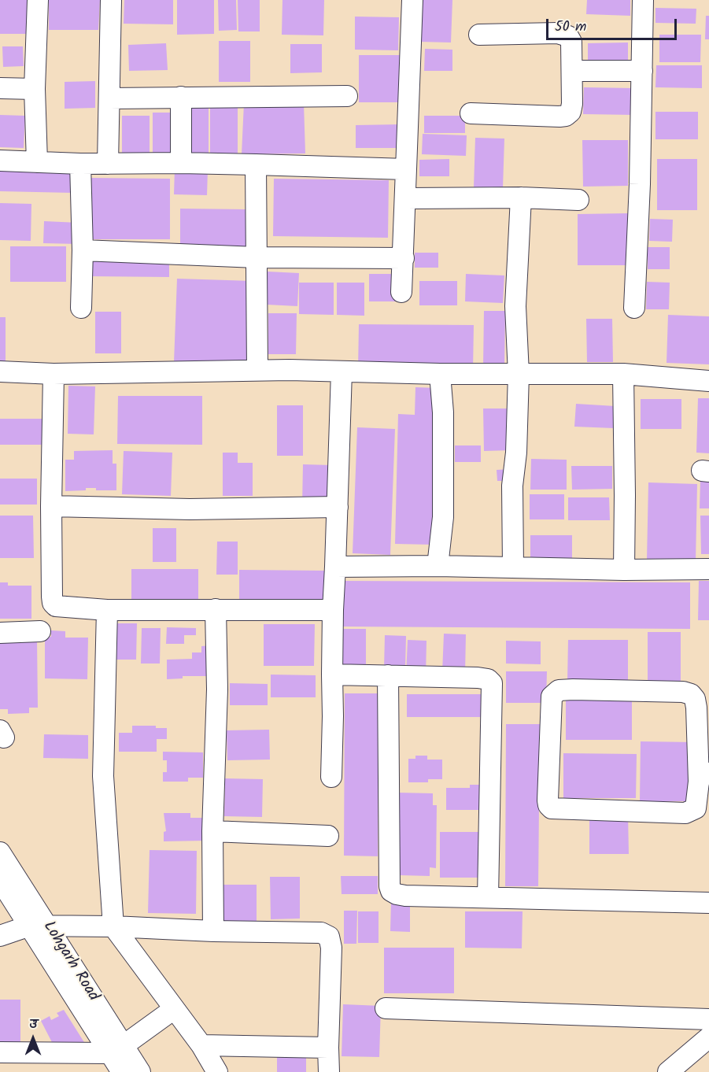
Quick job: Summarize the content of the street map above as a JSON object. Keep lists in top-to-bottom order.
{
  "streets": {
    "street": ["Lohgarh Road"]
  },
  "scale_bar": "50 m",
  "north": "top"
}
